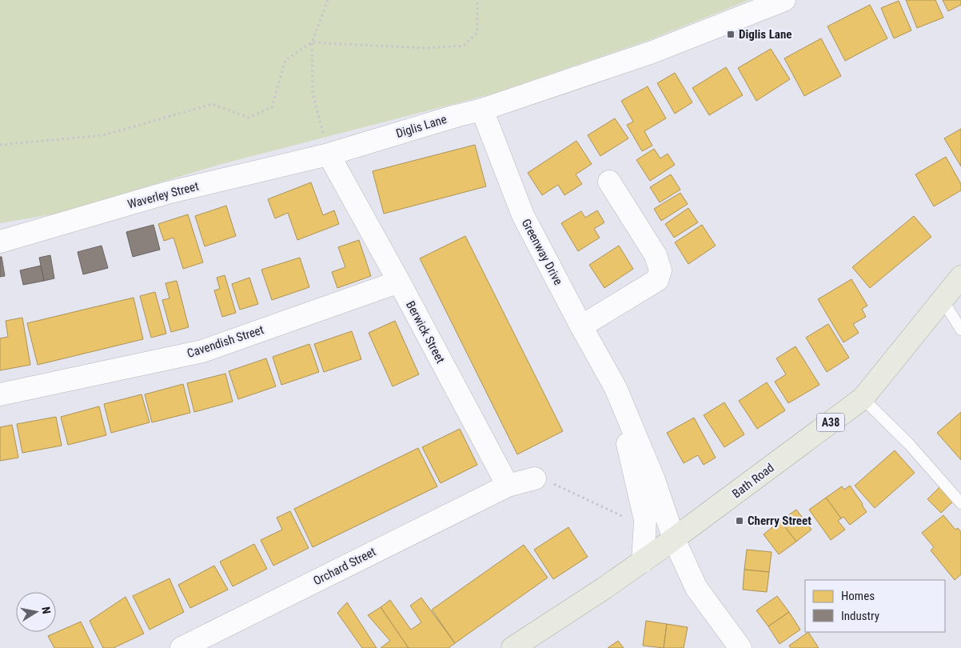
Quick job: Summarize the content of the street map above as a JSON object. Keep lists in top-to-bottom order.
{
  "streets": {
    "main road": ["A38", "Bath Road"],
    "street": [
      "Diglis Lane",
      "Waverley Street",
      "Greenway Drive",
      "Berwick Street",
      "Cavendish Street",
      "Orchard Street"
    ]
  },
  "crossings": [
    ["Diglis Lane", "Waverley Street"],
    ["Diglis Lane", "Greenway Drive"],
    ["Diglis Lane", "Berwick Street"],
    ["Waverley Street", "Berwick Street"],
    ["Greenway Drive", "Bath Road"],
    ["Berwick Street", "Cavendish Street"],
    ["Berwick Street", "Orchard Street"]
  ],
  "places": {
    "transit": ["Diglis Lane", "Cherry Street"]
  },
  "legend": ["Homes", "Industry"],
  "north": "right"
}
